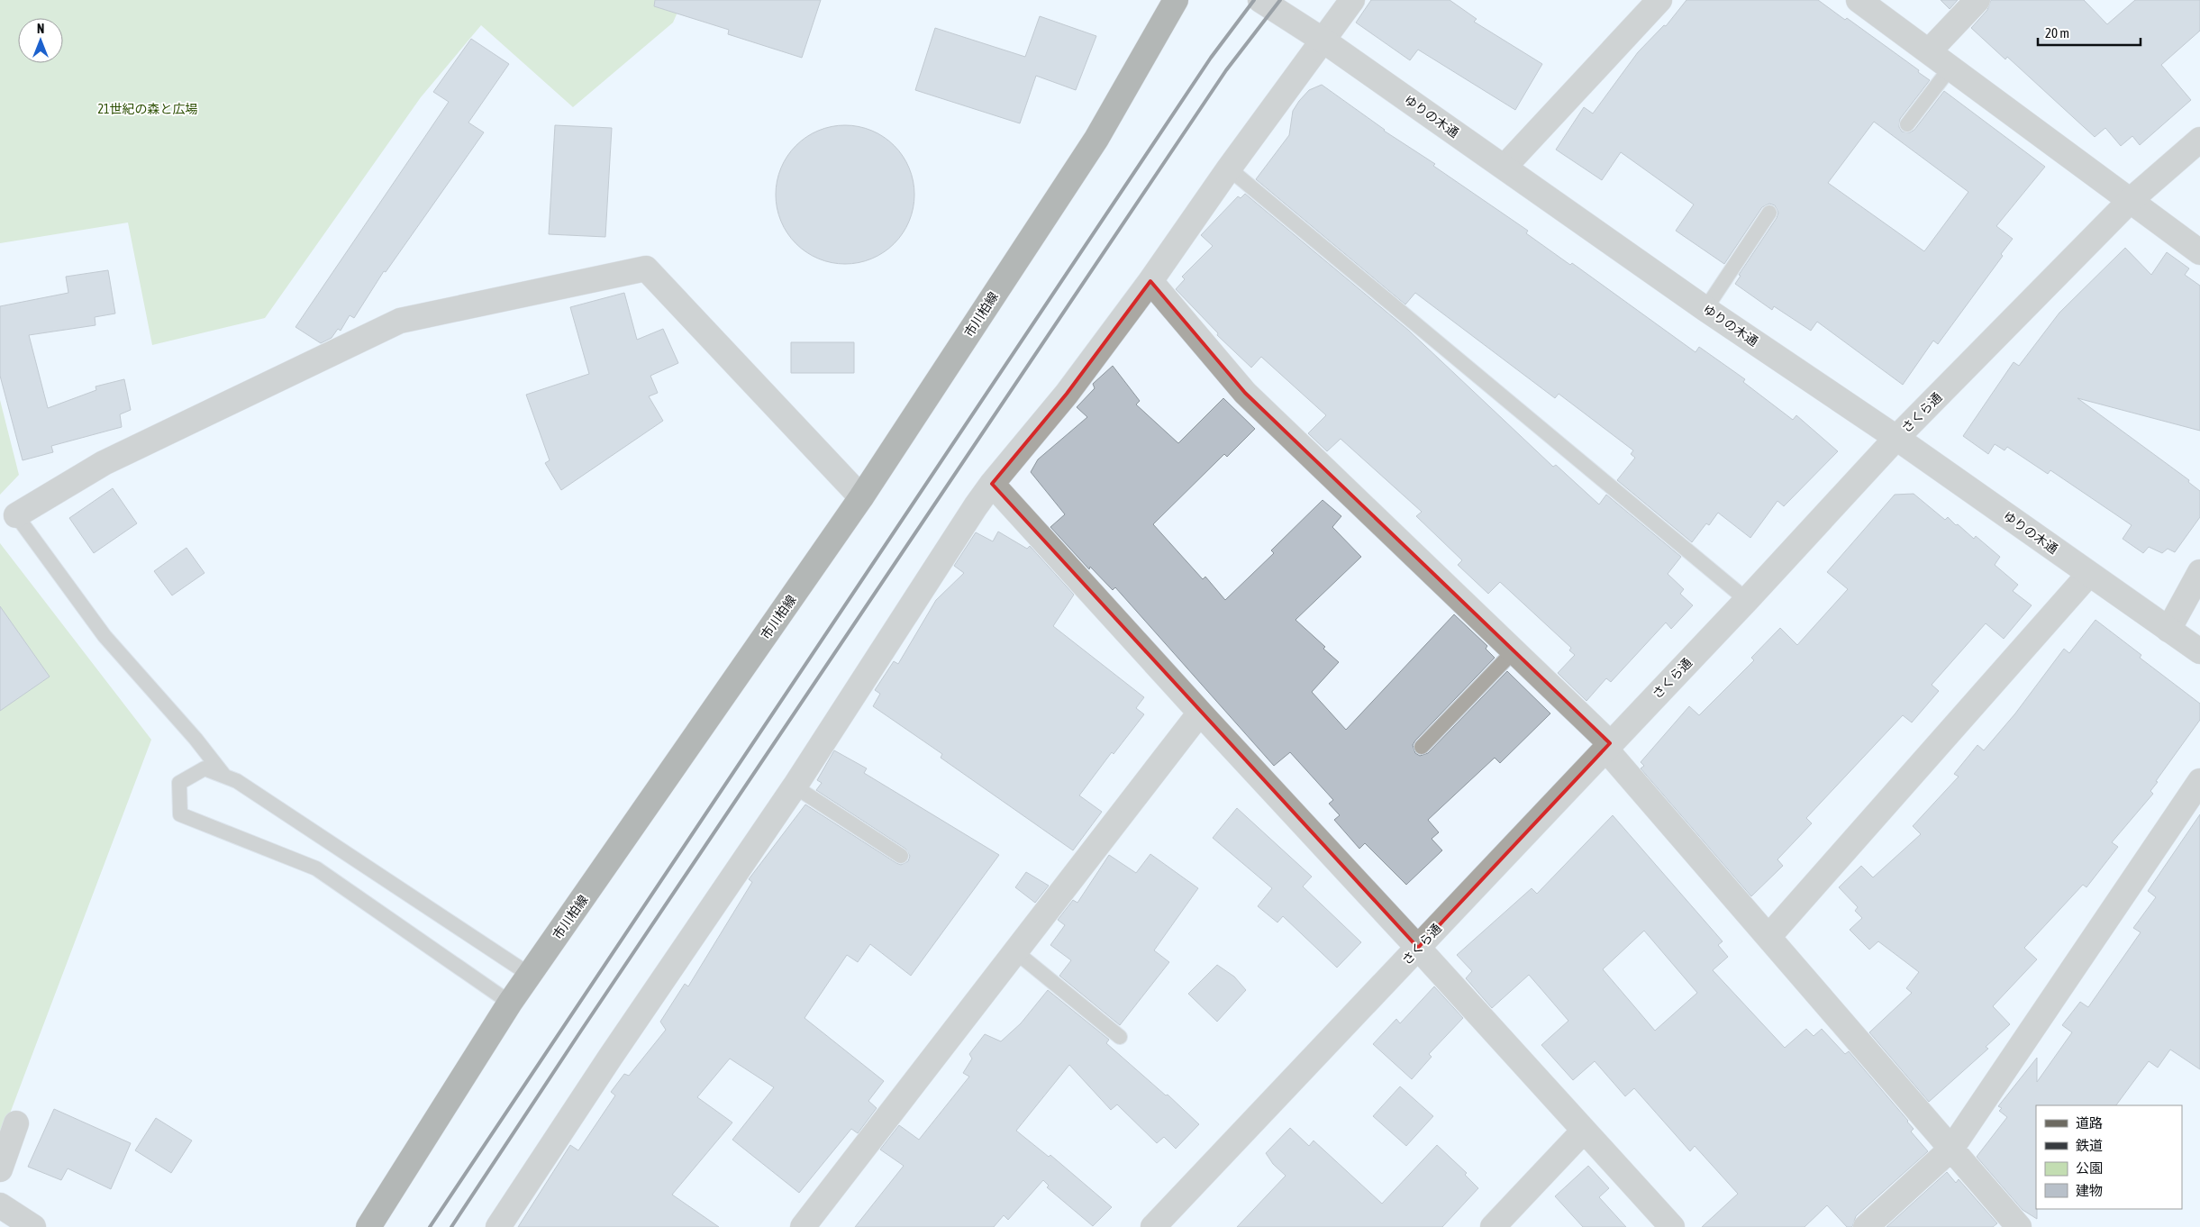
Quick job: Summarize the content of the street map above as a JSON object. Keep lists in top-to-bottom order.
{
  "streets": {
    "main road": ["市川柏線"],
    "street": ["ゆりの木通", "さくら通"]
  },
  "crossings": [
    ["ゆりの木通", "さくら通"]
  ],
  "parks": ["21世紀の森と広場"],
  "legend": [
    "道路",
    "鉄道",
    "公園",
    "建物"
  ],
  "scale_bar": "20 m",
  "north": "top"
}
